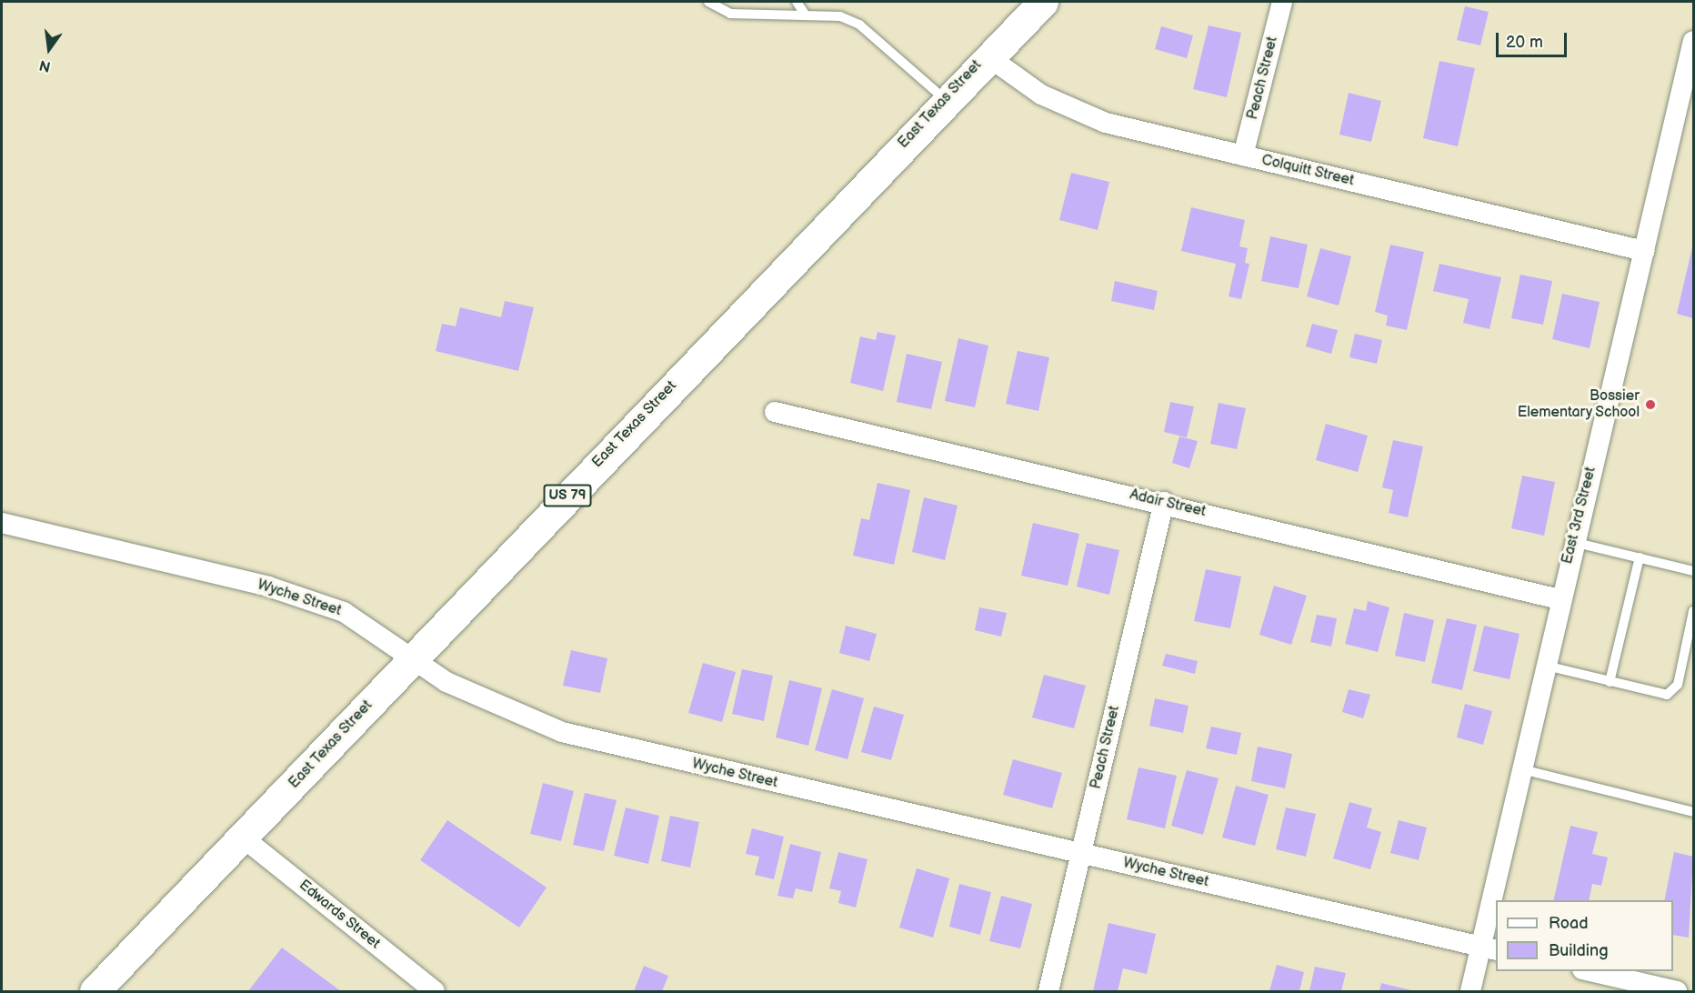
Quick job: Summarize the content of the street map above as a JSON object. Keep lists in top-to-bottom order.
{
  "streets": {
    "main road": ["East Texas Street", "US 79"],
    "street": [
      "Peach Street",
      "Colquitt Street",
      "Adair Street",
      "East 3rd Street",
      "Wyche Street",
      "Edwards Street"
    ]
  },
  "crossings": [
    ["Peach Street", "Colquitt Street"],
    ["Peach Street", "Adair Street"],
    ["Peach Street", "Wyche Street"],
    ["East Texas Street", "Colquitt Street"],
    ["East Texas Street", "Wyche Street"],
    ["East Texas Street", "Edwards Street"],
    ["Colquitt Street", "East 3rd Street"],
    ["Adair Street", "East 3rd Street"],
    ["East 3rd Street", "Wyche Street"]
  ],
  "places": ["Bossier Elementary School"],
  "legend": ["Road", "Building"],
  "scale_bar": "20 m",
  "north": "bottom"
}
